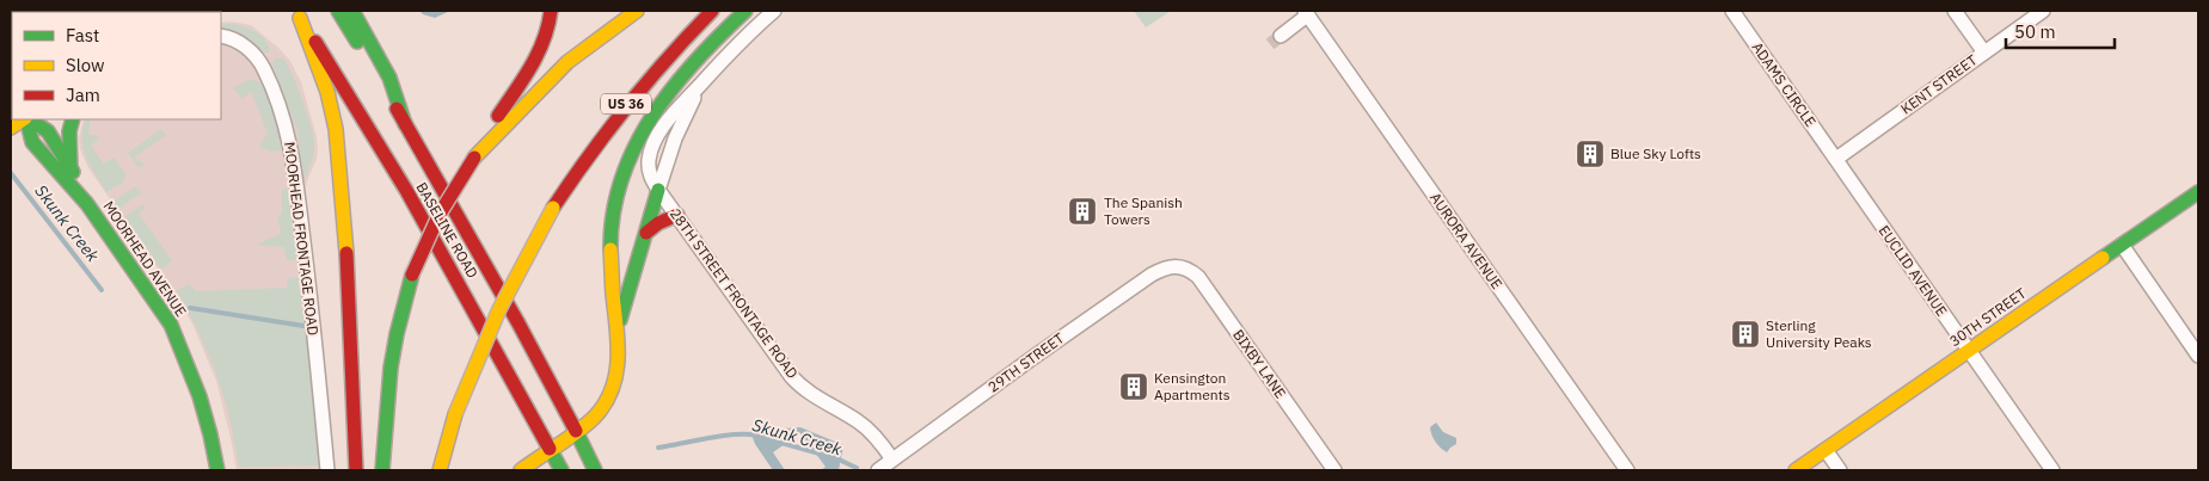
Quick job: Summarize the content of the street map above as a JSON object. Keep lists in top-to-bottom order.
{
  "streets": {
    "main road": [
      "US 36",
      "BASELINE ROAD",
      "MOORHEAD AVENUE",
      "30TH STREET"
    ],
    "street": [
      "ADAMS CIRCLE",
      "KENT STREET",
      "MOORHEAD FRONTAGE ROAD",
      "AURORA AVENUE",
      "EUCLID AVENUE",
      "28TH STREET FRONTAGE ROAD",
      "29TH STREET",
      "BIXBY LANE"
    ]
  },
  "crossings": [
    ["ADAMS CIRCLE", "KENT STREET"],
    ["ADAMS CIRCLE", "EUCLID AVENUE"],
    ["KENT STREET", "EUCLID AVENUE"],
    ["EUCLID AVENUE", "30TH STREET"],
    ["28TH STREET FRONTAGE ROAD", "29TH STREET"],
    ["29TH STREET", "BIXBY LANE"]
  ],
  "water": ["Skunk Creek"],
  "places": {
    "building": [
      "Blue Sky Lofts",
      "The Spanish Towers",
      "Sterling University Peaks",
      "Kensington Apartments"
    ]
  },
  "legend": ["Fast", "Slow", "Jam"],
  "scale_bar": "50 m"
}
